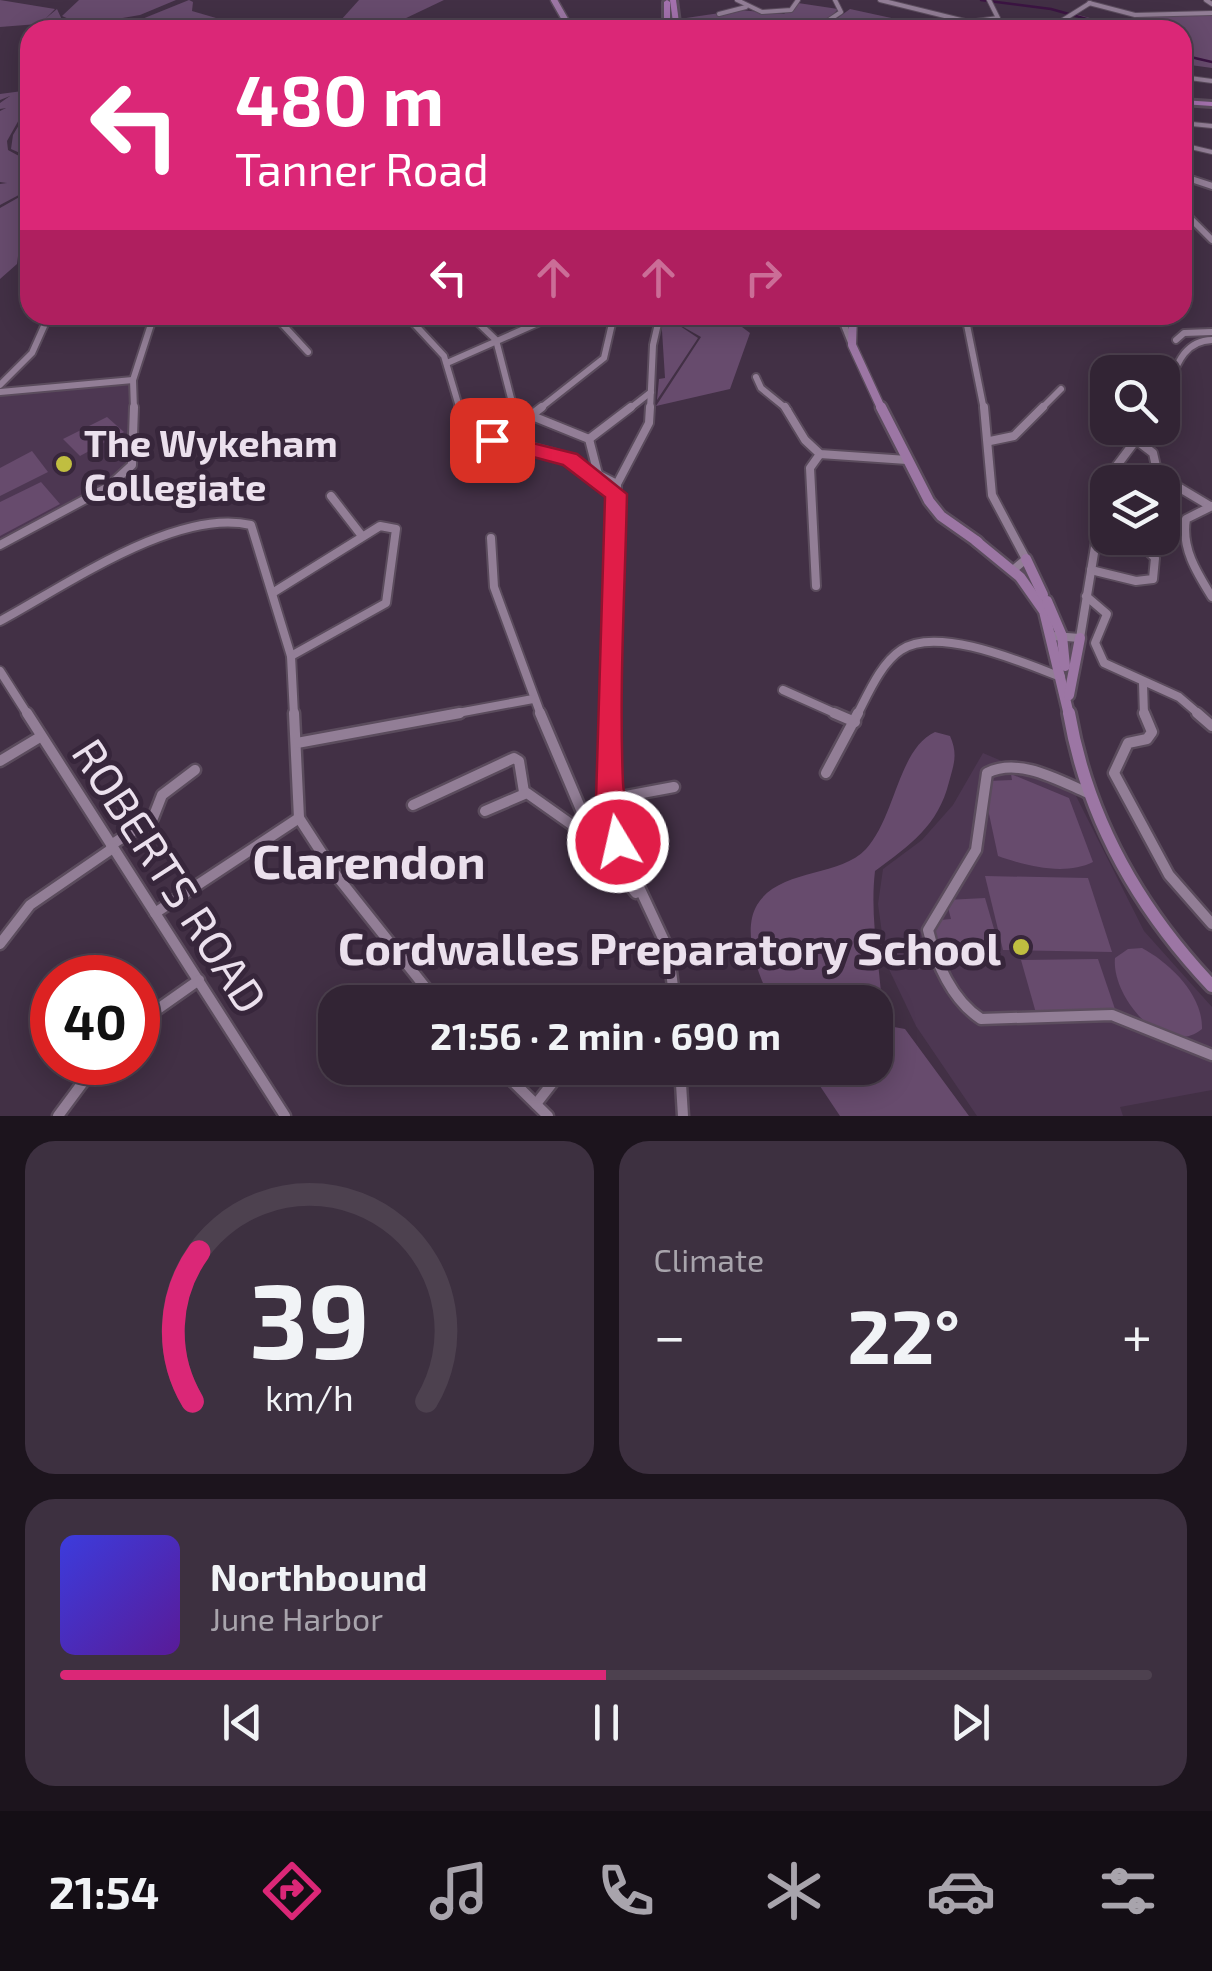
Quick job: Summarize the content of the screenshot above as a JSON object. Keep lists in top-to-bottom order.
{
  "streets": {
    "street": ["ROBERTS ROAD"]
  },
  "districts": ["Clarendon"],
  "places": ["The Wykeham Collegiate", "Cordwalles Preparatory School"],
  "page": {
    "turn": ["480 m", "Tanner Road"],
    "limit": "40",
    "trip": "21:56 · 2 min · 690 m",
    "tile": "Climate",
    "heat": ["−", "22°", "+"],
    "song": ["Northbound", "June Harbor"],
    "tabs": "21:54",
    "gauge": ["39", "km/h"]
  }
}
